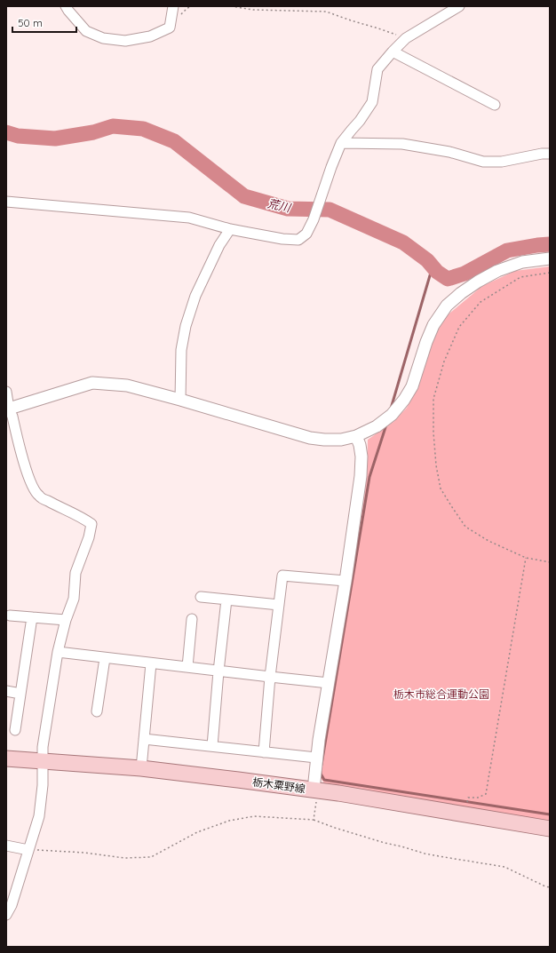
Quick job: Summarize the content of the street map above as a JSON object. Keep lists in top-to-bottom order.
{
  "streets": {
    "main road": ["栃木粟野線"]
  },
  "water": ["荒川"],
  "parks": ["栃木市総合運動公園"],
  "scale_bar": "50 m"
}
